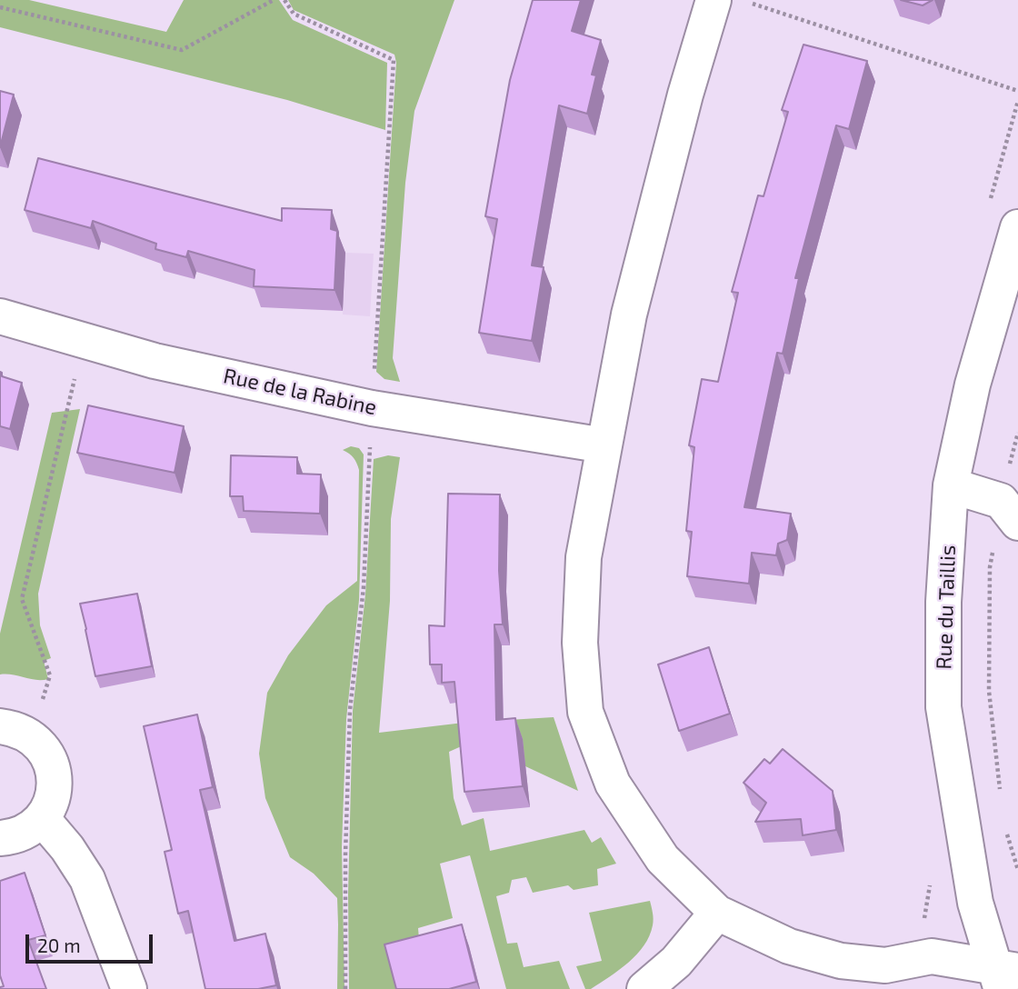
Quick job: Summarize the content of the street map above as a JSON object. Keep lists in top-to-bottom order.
{
  "streets": {
    "street": ["Rue de la Rabine", "Rue du Taillis"]
  },
  "scale_bar": "20 m"
}
